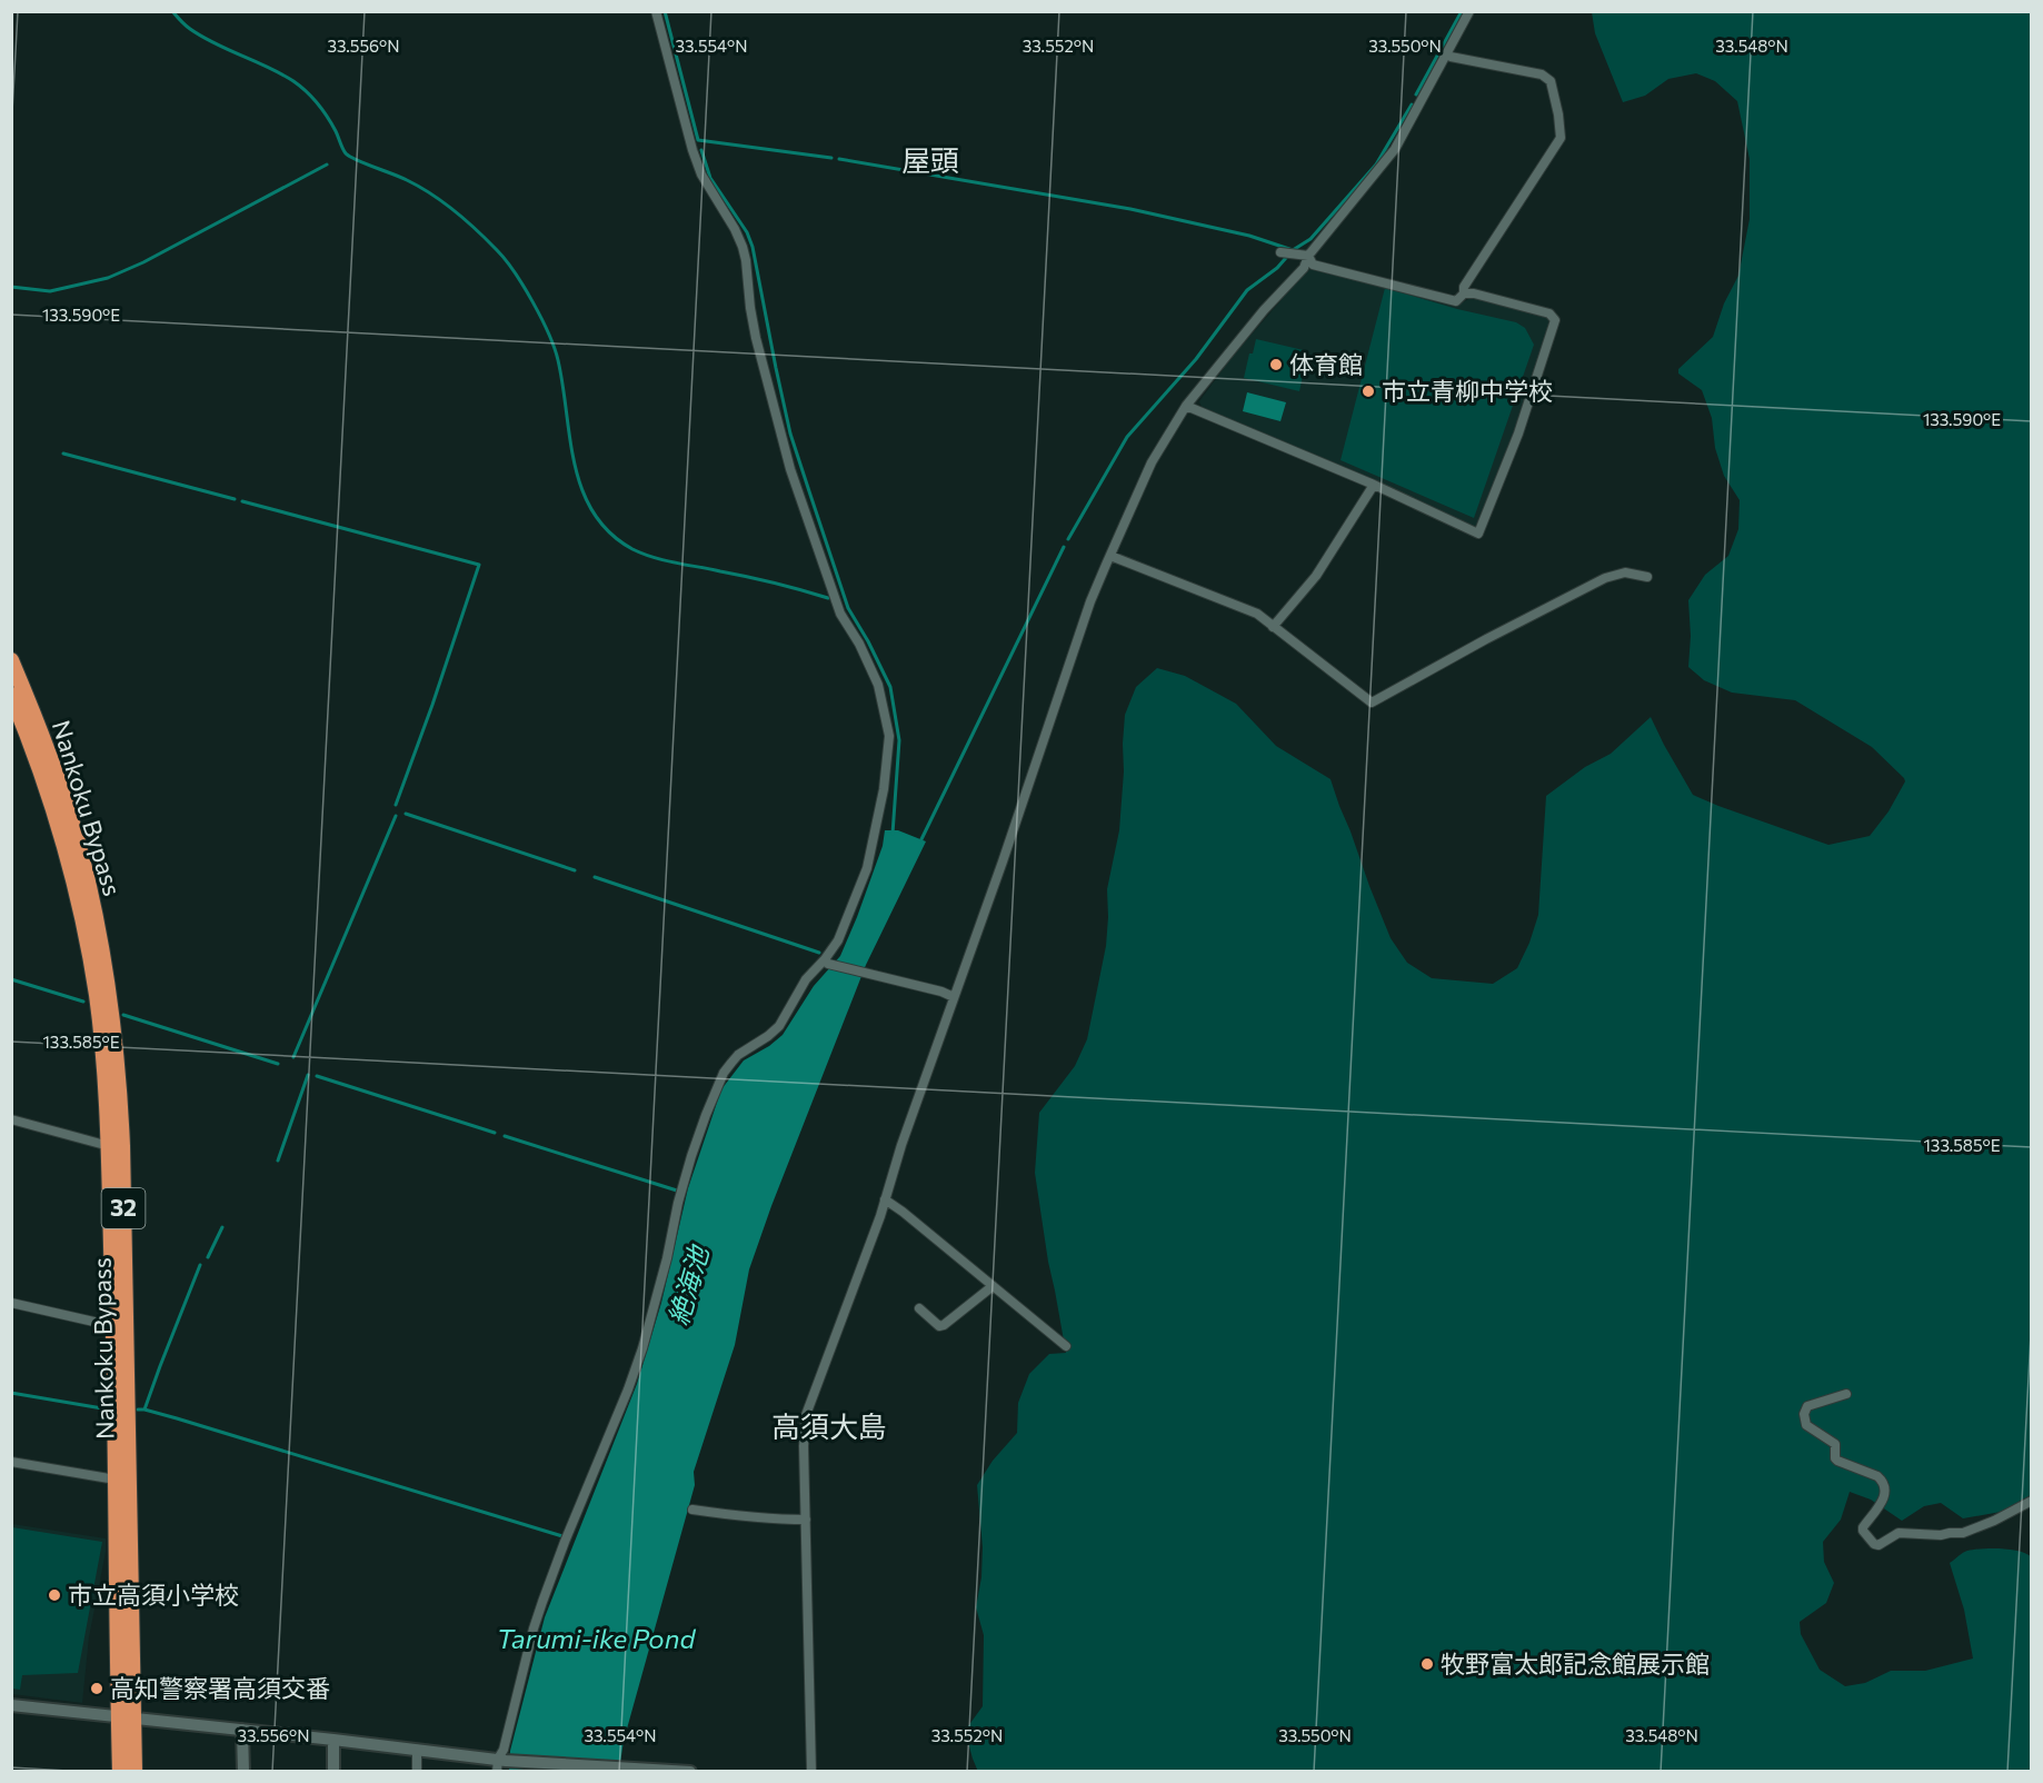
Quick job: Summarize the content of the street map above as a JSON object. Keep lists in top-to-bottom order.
{
  "streets": {
    "highway": ["Nankoku Bypass", "32"]
  },
  "districts": ["屋頭", "高須大島"],
  "water": ["絶海池", "Tarumi-ike Pond"],
  "places": [
    "体育館",
    "市立青柳中学校",
    "市立高須小学校",
    "牧野富太郎記念館展示館",
    "高知警察署高須交番"
  ],
  "coordinates": [
    "33.556°N",
    "33.554°N",
    "33.552°N",
    "33.550°N",
    "33.548°N",
    "133.590°E",
    "133.585°E"
  ]
}
